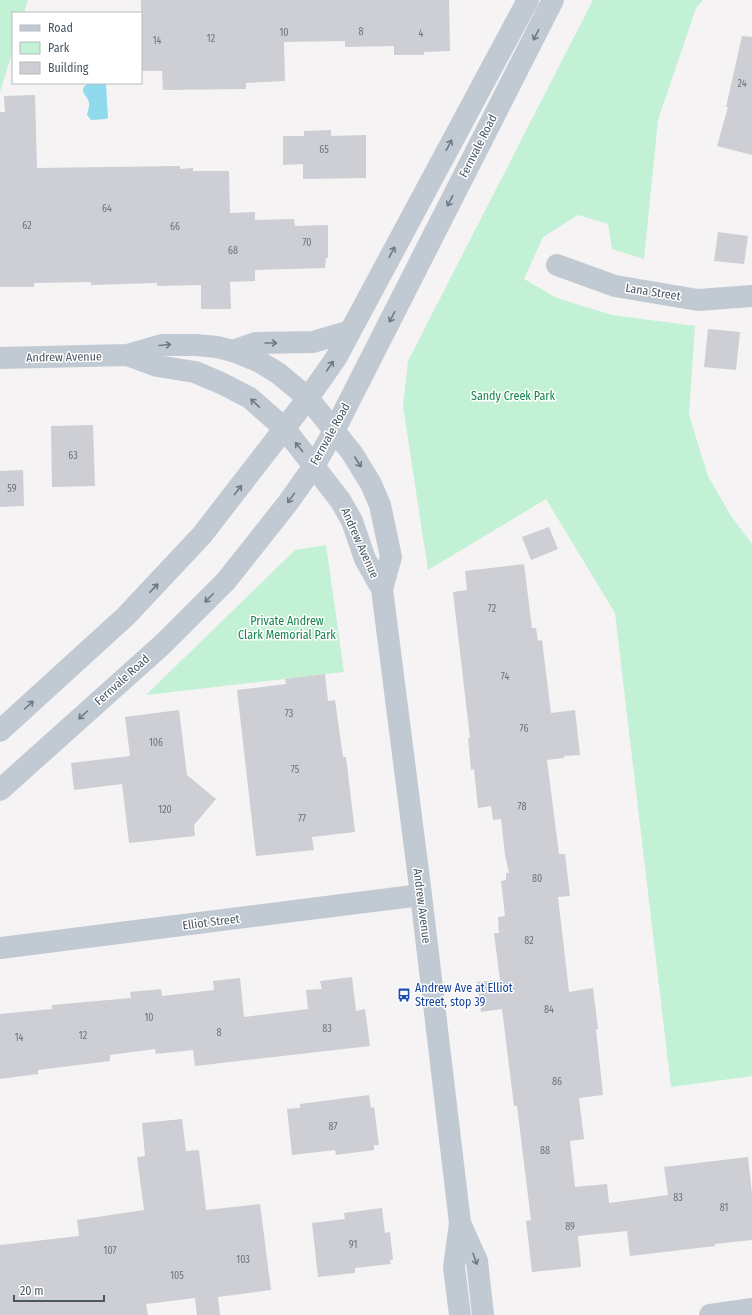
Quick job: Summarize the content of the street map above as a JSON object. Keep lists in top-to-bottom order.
{
  "streets": {
    "street": [
      "Fernvale Road",
      "Lana Street",
      "Andrew Avenue",
      "Elliot Street"
    ]
  },
  "crossings": [
    ["Fernvale Road", "Andrew Avenue"],
    ["Andrew Avenue", "Elliot Street"]
  ],
  "parks": ["Sandy Creek Park", "Private Andrew Clark Memorial Park"],
  "places": {
    "bus stop": ["Andrew Ave at Elliot Street, stop 39"]
  },
  "house_numbers": [
    "8",
    "10",
    "4",
    "12",
    "14",
    "24",
    "65",
    "64",
    "62",
    "66",
    "70",
    "68",
    "63",
    "59",
    "72",
    "74",
    "73",
    "76",
    "106",
    "75",
    "78",
    "120",
    "77",
    "80",
    "82",
    "84",
    "10",
    "83",
    "8",
    "12",
    "14",
    "86",
    "87",
    "88",
    "83",
    "81",
    "89",
    "91",
    "107",
    "103",
    "105"
  ],
  "legend": ["Road", "Park", "Building"],
  "scale_bar": "20 m"
}
